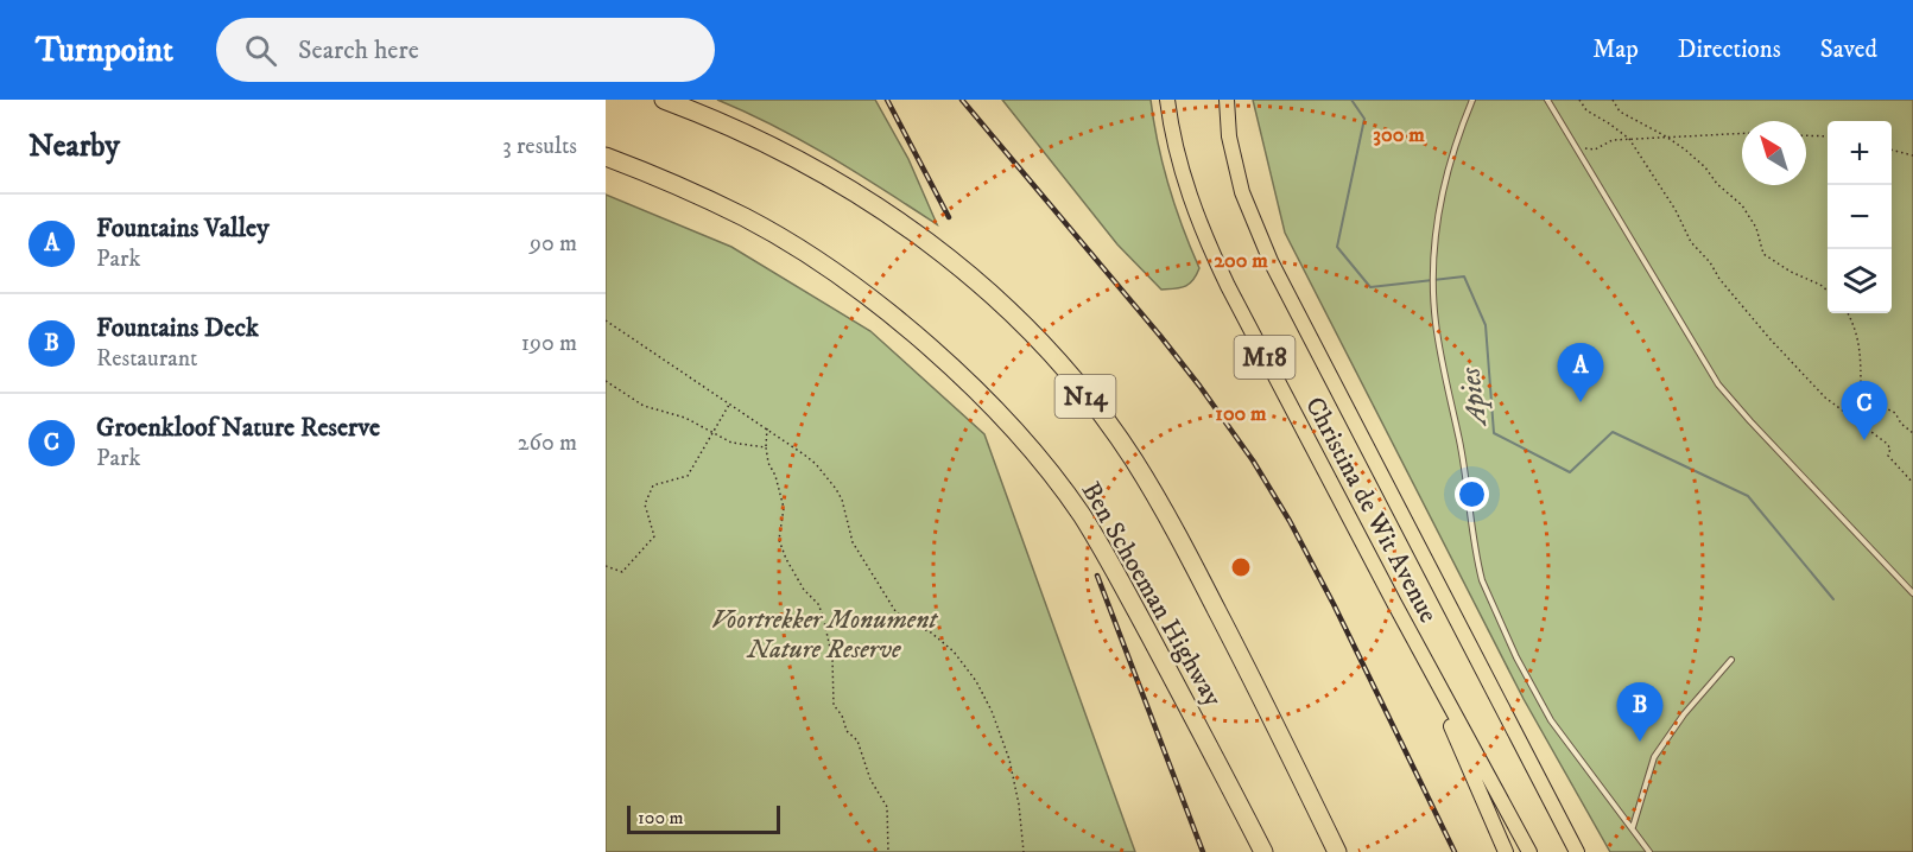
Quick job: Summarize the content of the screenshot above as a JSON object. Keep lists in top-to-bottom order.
{
  "streets": {
    "highway": ["N14", "Ben Schoeman Highway"],
    "main road": ["M18", "Christina de Wit Avenue"]
  },
  "water": ["Apies"],
  "parks": ["Voortrekker Monument Nature Reserve"],
  "scale_bar": "100 m",
  "north": "top left",
  "page": {
    "header": "Turnpoint",
    "search": "Search here",
    "nav": ["Map", "Directions", "Saved"],
    "heading": ["Nearby", "3 results"],
    "map_buttons": ["+", "−"],
    "list": [
      {
        "mark": "A",
        "name": "Fountains Valley",
        "note": "Park",
        "value": "90 m"
      },
      {
        "mark": "B",
        "name": "Fountains Deck",
        "note": "Restaurant",
        "value": "190 m"
      },
      {
        "mark": "C",
        "name": "Groenkloof Nature Reserve",
        "note": "Park",
        "value": "260 m"
      }
    ],
    "pins": ["A", "C", "B"],
    "scale": "100 m"
  },
  "rings": ["300 m", "200 m", "100 m"]
}
